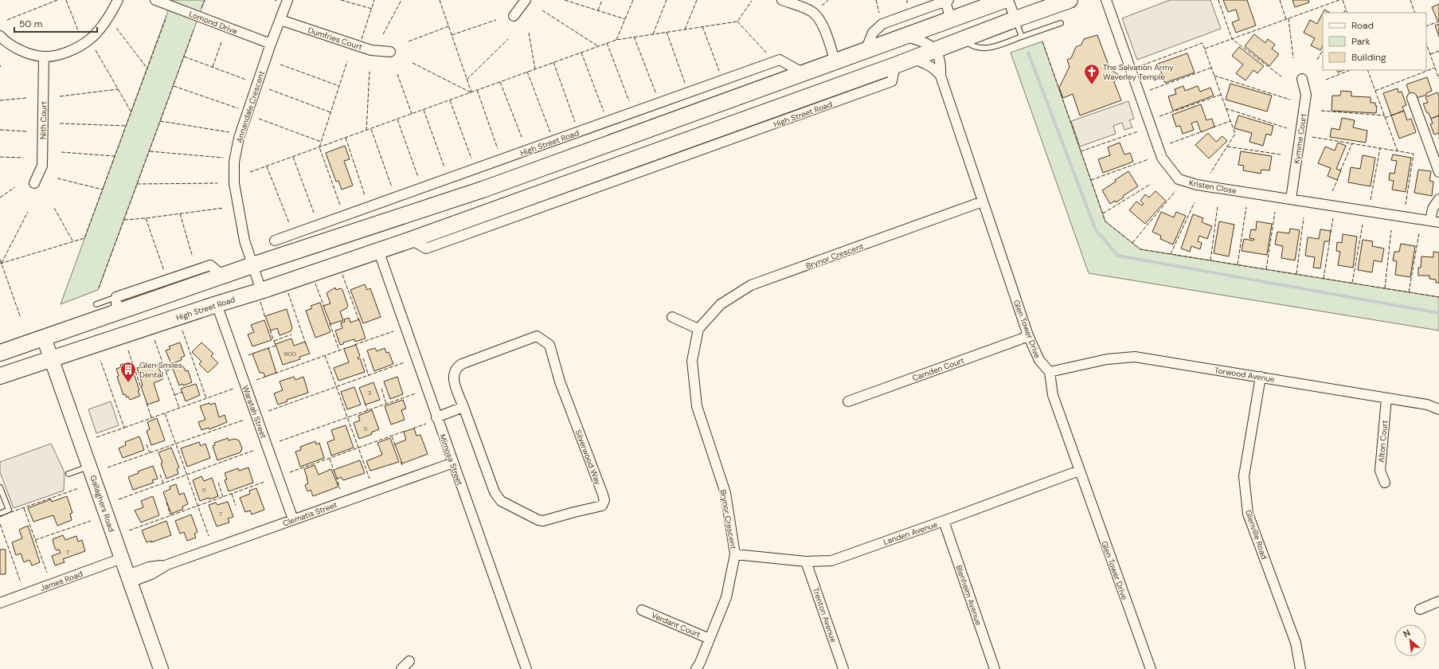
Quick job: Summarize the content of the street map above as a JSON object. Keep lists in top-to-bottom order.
{
  "streets": {
    "main road": ["High Street Road"],
    "street": [
      "Lomond Drive",
      "Dumfries Court",
      "Annandale Crescent",
      "Nith Court",
      "Kymme Court",
      "Kristen Close",
      "Brynor Crescent",
      "Glen Tower Drive",
      "Camden Court",
      "Torwood Avenue",
      "Waratah Street",
      "Alton Court",
      "Silverwood Way",
      "Mimosa Street",
      "Gallaghers Road",
      "Clematis Street",
      "Landen Avenue",
      "Glenville Road",
      "James Road",
      "Blenheim Avenue",
      "Trenton Avenue",
      "Verdant Court"
    ]
  },
  "crossings": [
    ["Lomond Drive", "Annandale Crescent"],
    ["Dumfries Court", "Annandale Crescent"],
    ["Annandale Crescent", "High Street Road"],
    ["High Street Road", "Glen Tower Drive"],
    ["High Street Road", "Waratah Street"],
    ["High Street Road", "Mimosa Street"],
    ["High Street Road", "Gallaghers Road"],
    ["Kymme Court", "Kristen Close"],
    ["Brynor Crescent", "Glen Tower Drive"],
    ["Brynor Crescent", "Landen Avenue"],
    ["Brynor Crescent", "Verdant Court"],
    ["Glen Tower Drive", "Camden Court"],
    ["Glen Tower Drive", "Torwood Avenue"],
    ["Glen Tower Drive", "Landen Avenue"],
    ["Torwood Avenue", "Alton Court"],
    ["Torwood Avenue", "Glenville Road"],
    ["Waratah Street", "Clematis Street"],
    ["Mimosa Street", "Clematis Street"],
    ["Gallaghers Road", "Clematis Street"],
    ["Gallaghers Road", "James Road"],
    ["Landen Avenue", "Blenheim Avenue"],
    ["Landen Avenue", "Trenton Avenue"]
  ],
  "places": {
    "church": ["The Salvation Army Waverley Temple"],
    "building": ["Glen Smiles Dental"]
  },
  "house_numbers": [
    "900",
    "3",
    "5",
    "5",
    "7",
    "7"
  ],
  "legend": ["Road", "Park", "Building"],
  "scale_bar": "50 m",
  "north": "top left"
}
